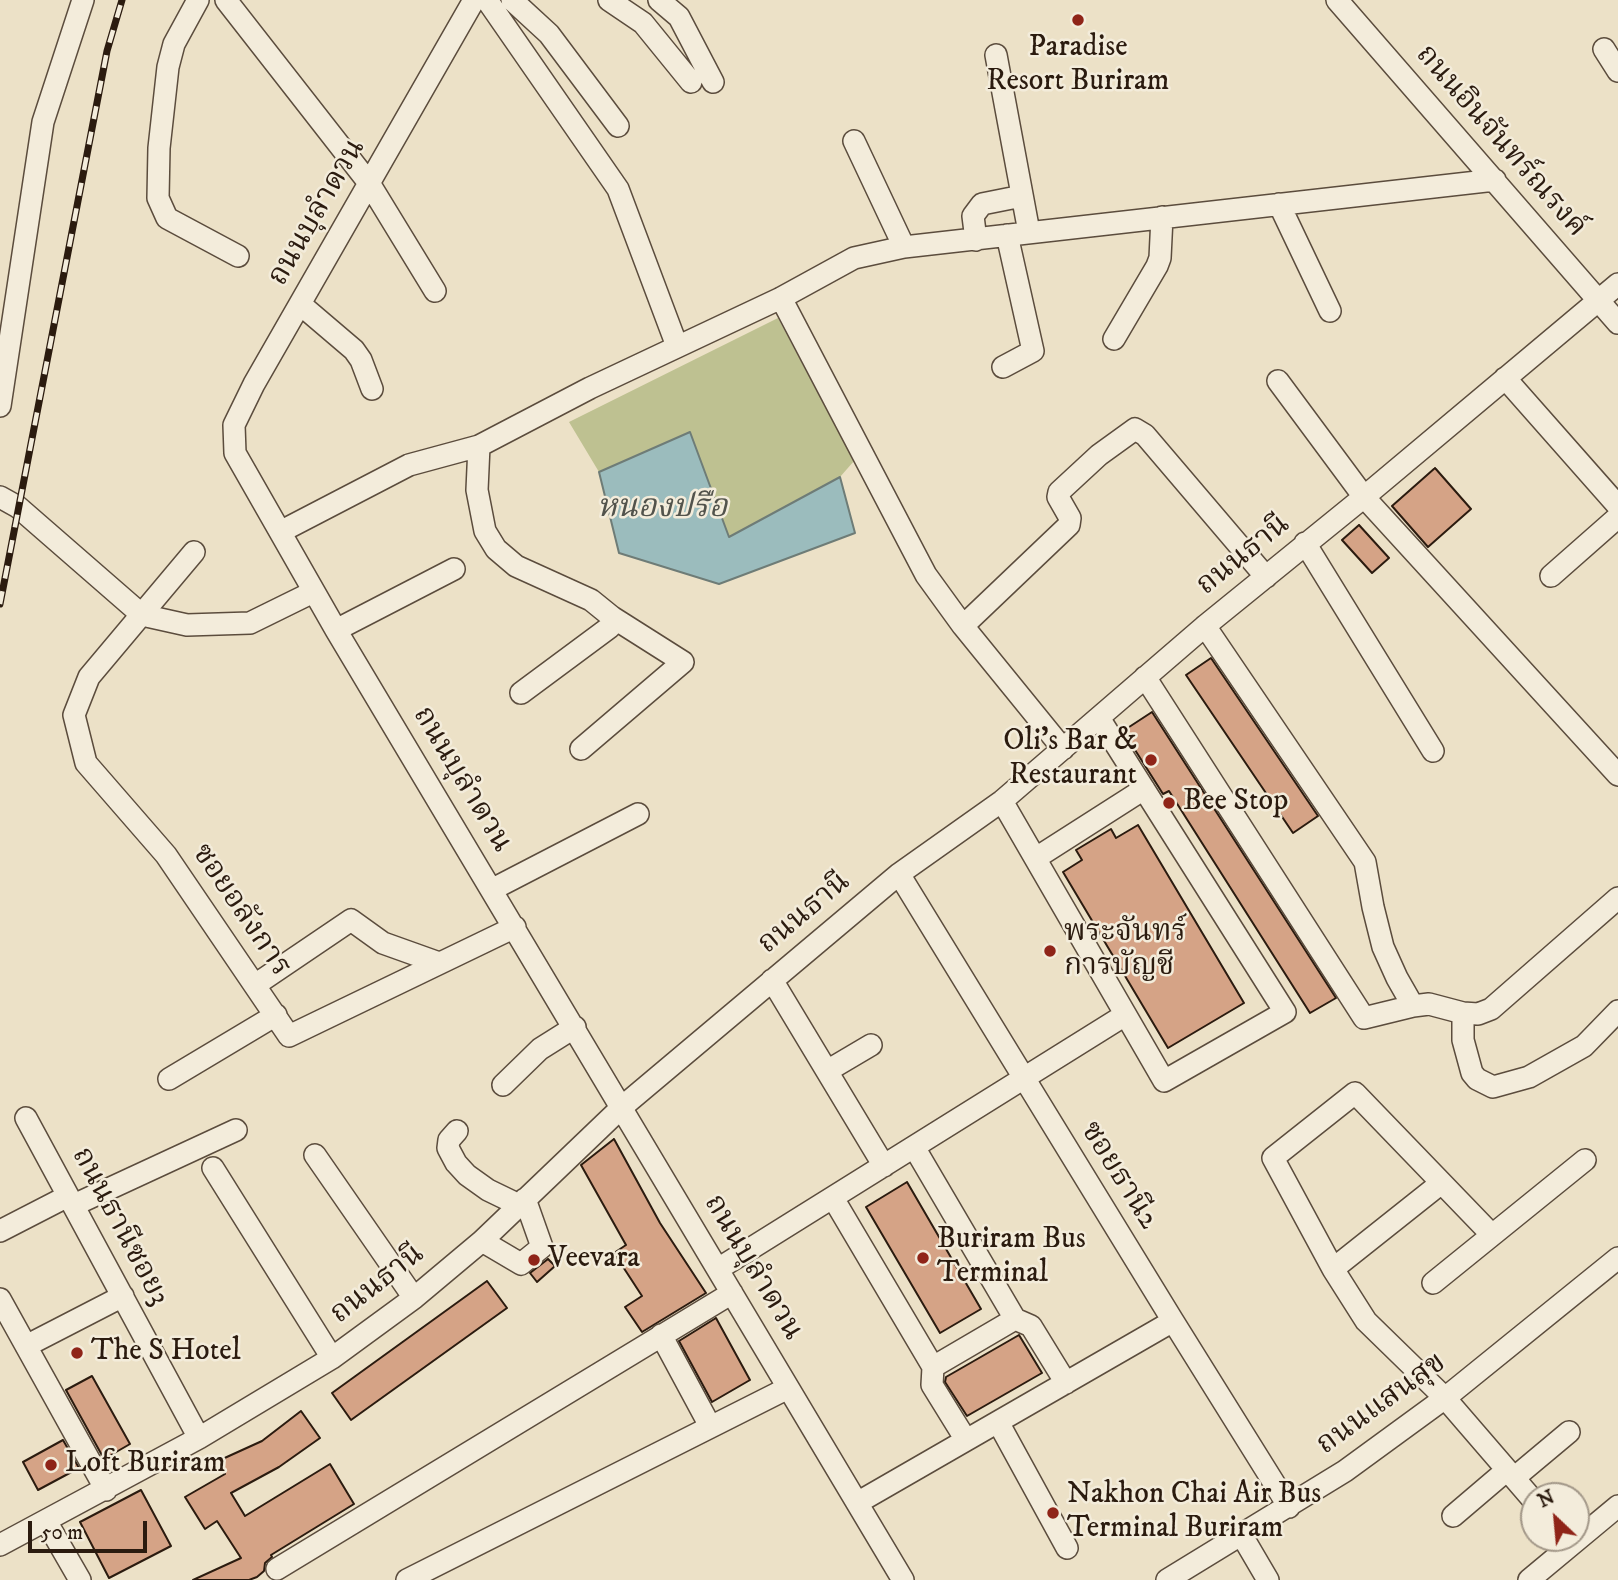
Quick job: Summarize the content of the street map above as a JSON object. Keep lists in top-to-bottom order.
{
  "streets": {
    "street": [
      "ถนนอินจันทร์ณรงค์",
      "ถนนบุลำดวน",
      "ถนนธานี",
      "ซอยอลังการ",
      "ซอยธานี2",
      "ถนนธานีซอย3",
      "ถนนแสนสุข"
    ]
  },
  "crossings": [
    ["ถนนอินจันทร์ณรงค์", "ถนนธานี"],
    ["ถนนบุลำดวน", "ถนนธานี"],
    ["ถนนบุลำดวน", "ซอยอลังการ"],
    ["ถนนธานี", "ซอยธานี2"],
    ["ถนนธานี", "ถนนธานีซอย3"],
    ["ซอยธานี2", "ถนนแสนสุข"]
  ],
  "water": ["หนองปรือ"],
  "places": [
    "Paradise Resort Buriram",
    "Oli's Bar & Restaurant",
    "Bee Stop",
    "พระจันทร์ การบัญชี",
    "Buriram Bus Terminal",
    "Veevara",
    "The S Hotel",
    "Loft Buriram",
    "Nakhon Chai Air Bus Terminal Buriram"
  ],
  "scale_bar": "50 m",
  "north": "top left"
}
